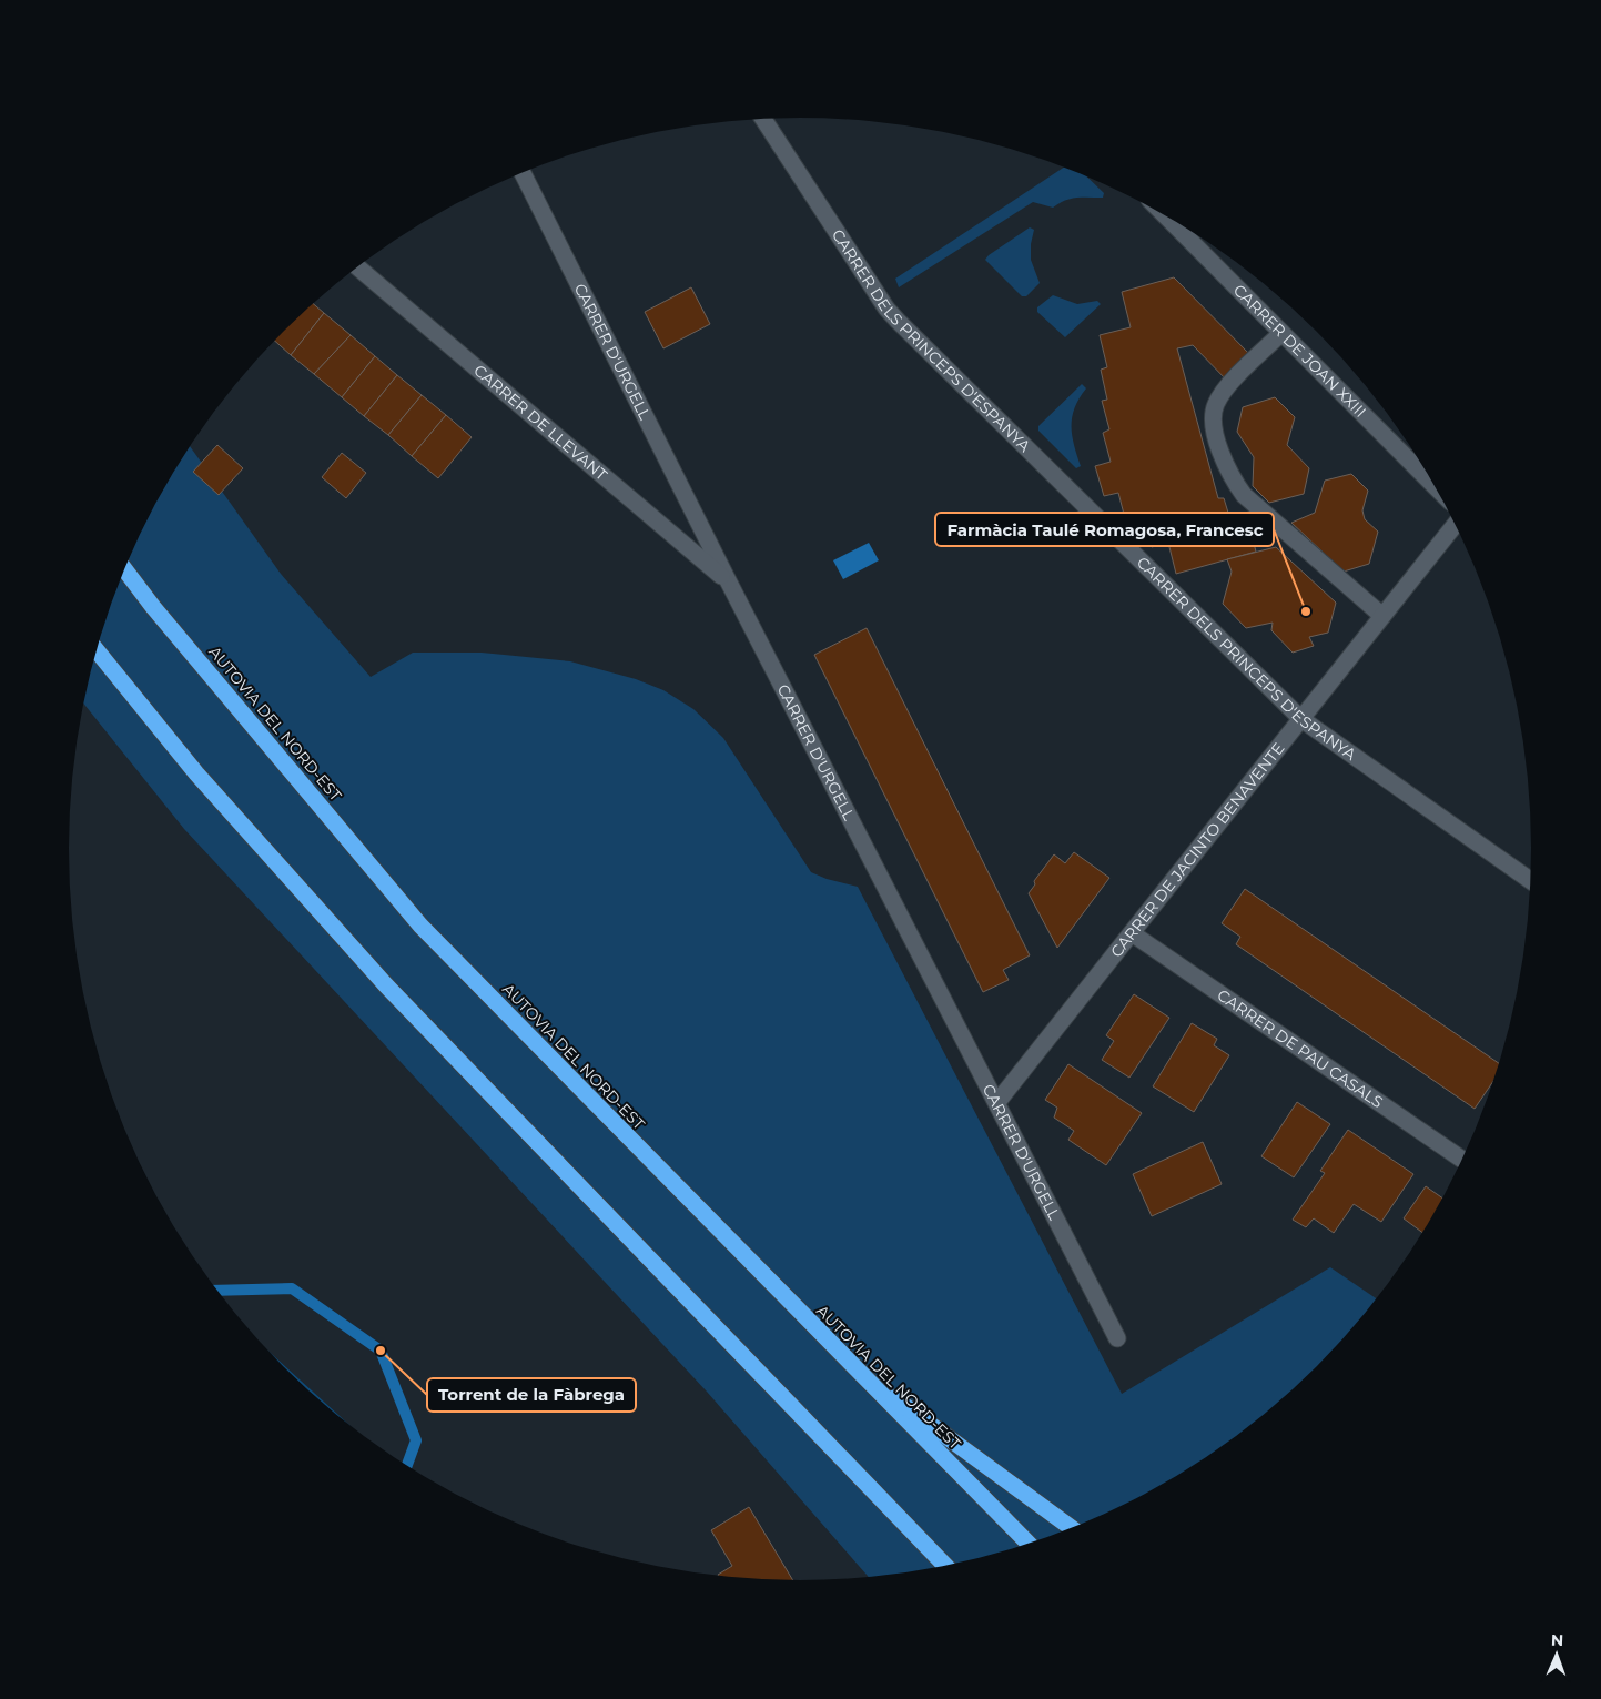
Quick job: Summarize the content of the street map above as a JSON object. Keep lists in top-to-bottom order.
{
  "streets": {
    "highway": ["AUTOVIA DEL NORD-EST"],
    "street": [
      "CARRER DELS PRINCEPS D'ESPANYA",
      "CARRER DE JOAN XXIII",
      "CARRER D'URGELL",
      "CARRER DE LLEVANT",
      "CARRER DE JACINTO BENAVENTE",
      "CARRER DE PAU CASALS"
    ]
  },
  "crossings": [
    ["CARRER DELS PRINCEPS D'ESPANYA", "CARRER DE JACINTO BENAVENTE"],
    ["CARRER D'URGELL", "CARRER DE LLEVANT"],
    ["CARRER D'URGELL", "CARRER DE JACINTO BENAVENTE"],
    ["CARRER DE JACINTO BENAVENTE", "CARRER DE PAU CASALS"]
  ],
  "places": ["Farmàcia Taulé Romagosa, Francesc", "Torrent de la Fàbrega"],
  "north": "top"
}
